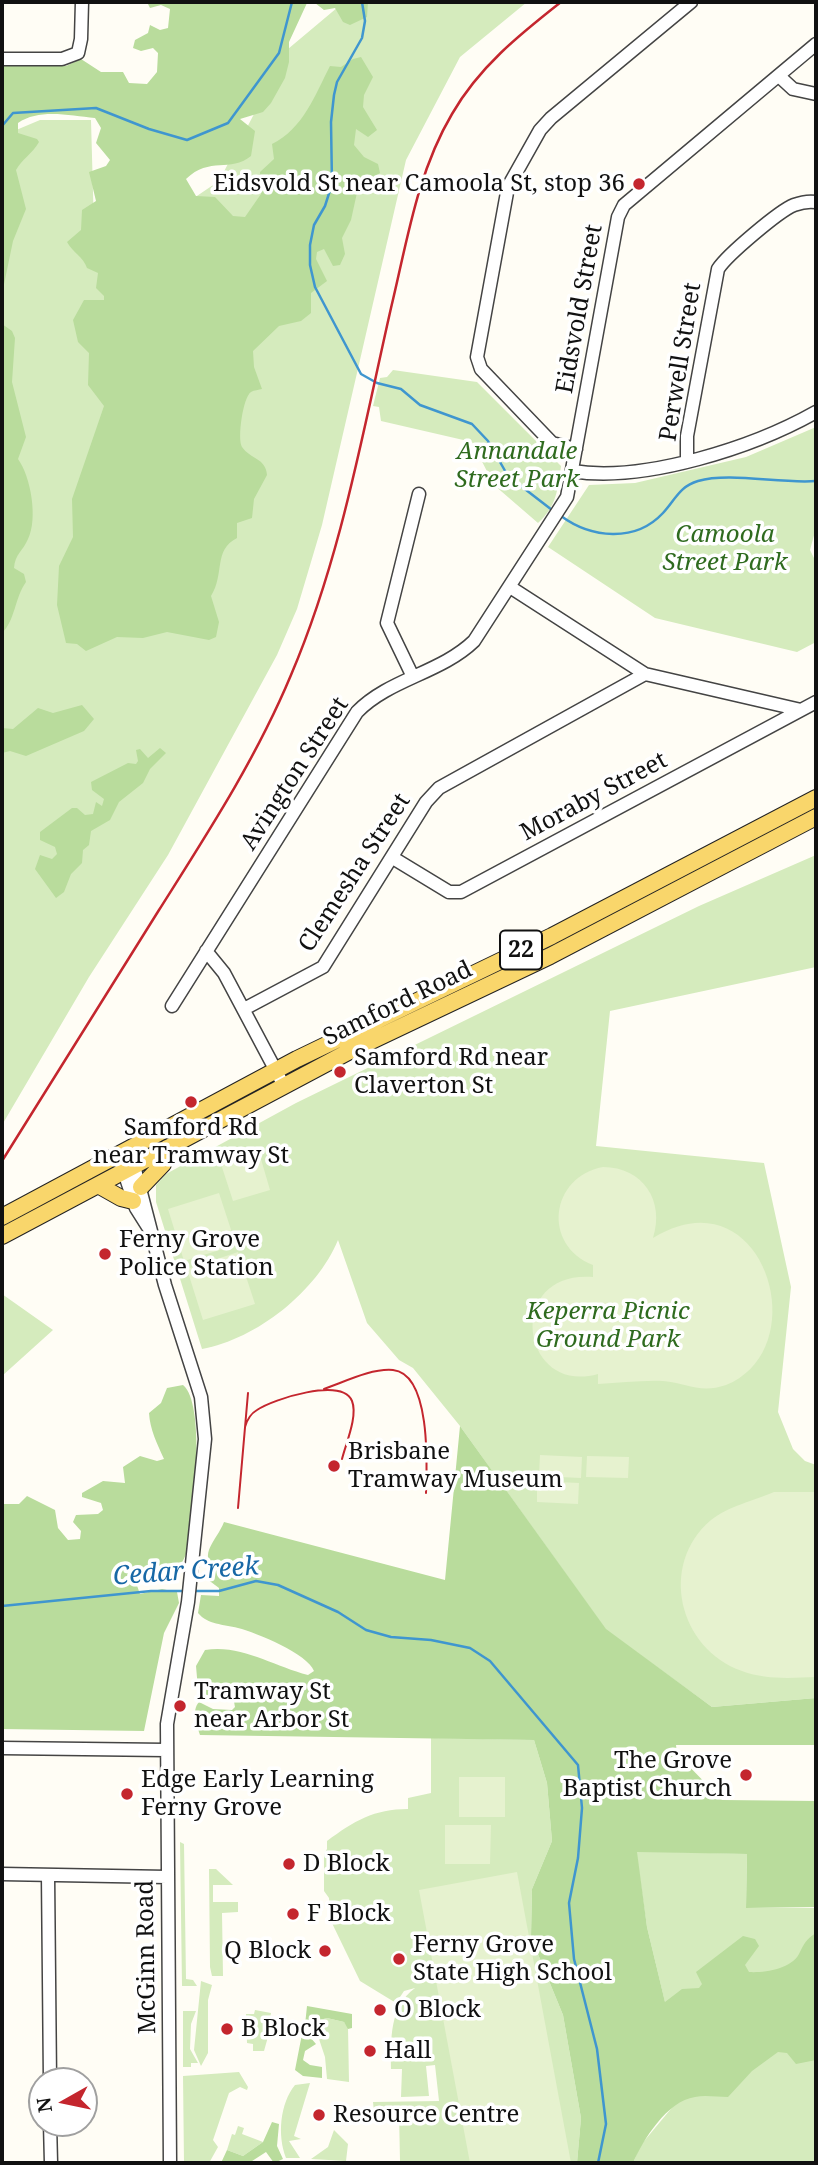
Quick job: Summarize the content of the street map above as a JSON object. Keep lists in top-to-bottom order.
{
  "streets": {
    "main road": ["22", "Samford Road"],
    "street": [
      "Eidsvold Street",
      "Perwell Street",
      "Avington Street",
      "Moraby Street",
      "Clemesha Street",
      "McGinn Road"
    ]
  },
  "crossings": [
    ["Eidsvold Street", "Avington Street"],
    ["Moraby Street", "Clemesha Street"],
    ["Samford Road", "McGinn Road"]
  ],
  "water": ["Cedar Creek"],
  "parks": ["Annandale Street Park", "Camoola Street Park", "Keperra Picnic Ground Park"],
  "places": [
    "Eidsvold St near Camoola St, stop 36",
    "Samford Rd near Claverton St",
    "Samford Rd near Tramway St",
    "Ferny Grove Police Station",
    "Brisbane Tramway Museum",
    "Tramway St near Arbor St",
    "The Grove Baptist Church",
    "Edge Early Learning Ferny Grove",
    "D Block",
    "F Block",
    "Q Block",
    "Ferny Grove State High School",
    "O Block",
    "B Block",
    "Hall",
    "Resource Centre"
  ],
  "north": "left"
}
